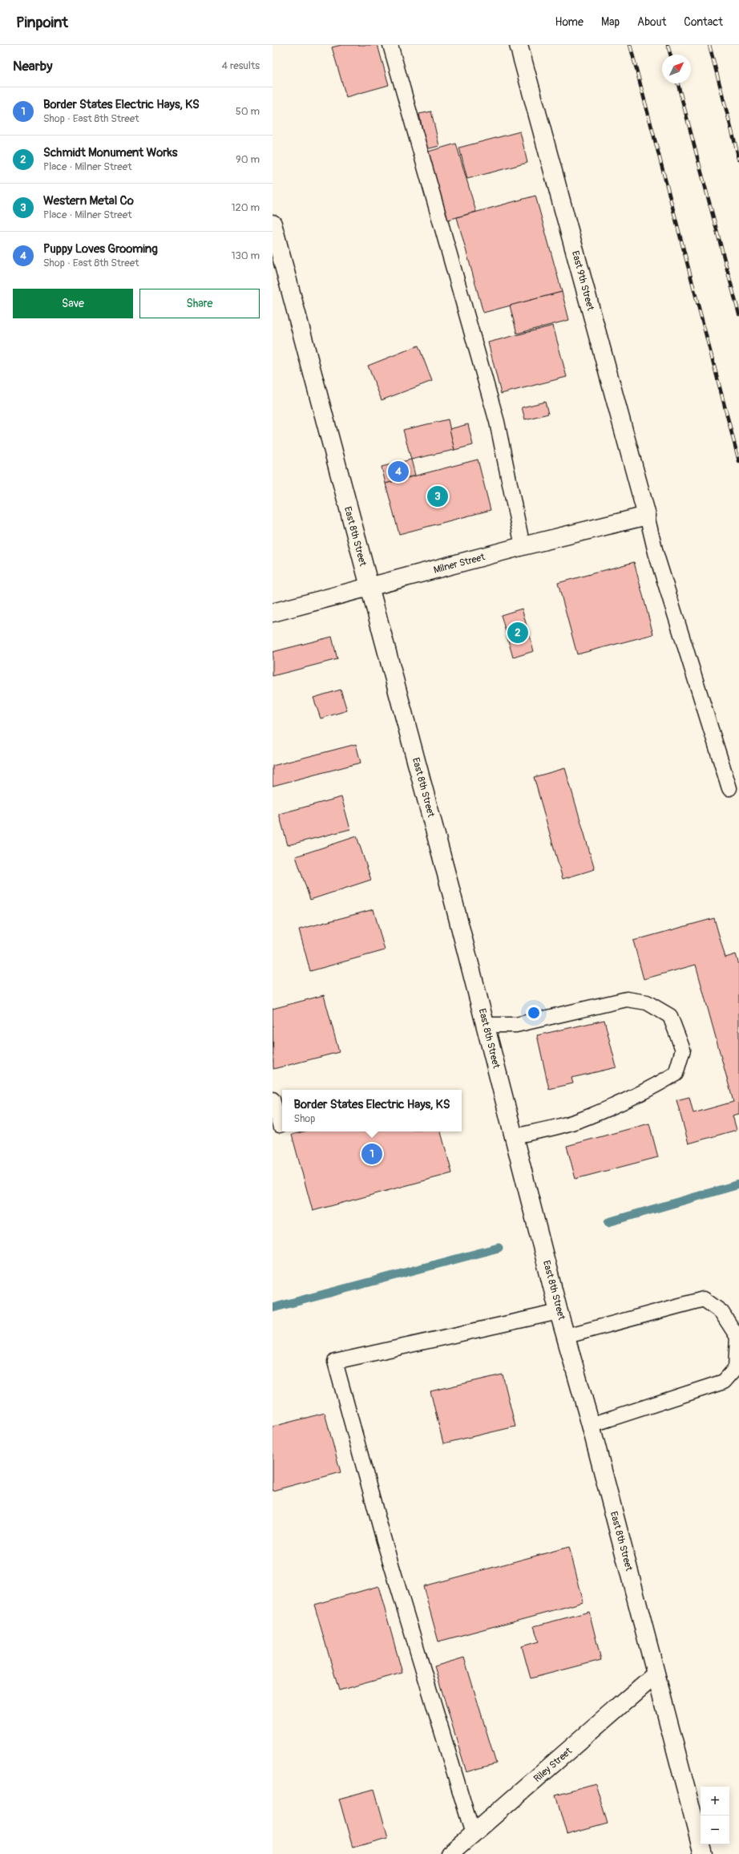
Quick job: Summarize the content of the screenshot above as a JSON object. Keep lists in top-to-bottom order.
{
  "streets": {
    "main road": [
      "East 9th Street",
      "East 8th Street",
      "Milner Street",
      "Riley Street"
    ]
  },
  "crossings": [
    ["East 9th Street", "Milner Street"],
    ["East 8th Street", "Milner Street"],
    ["East 8th Street", "Riley Street"]
  ],
  "north": "top right",
  "page": {
    "header": "Pinpoint",
    "nav": [
      "Home",
      "Map",
      "About",
      "Contact"
    ],
    "heading": ["Nearby", "4 results"],
    "list": [
      {
        "mark": "1",
        "name": "Border States Electric Hays, KS",
        "note": "Shop · East 8th Street",
        "value": "50 m"
      },
      {
        "mark": "2",
        "name": "Schmidt Monument Works",
        "note": "Place · Milner Street",
        "value": "90 m"
      },
      {
        "mark": "3",
        "name": "Western Metal Co",
        "note": "Place · Milner Street",
        "value": "120 m"
      },
      {
        "mark": "4",
        "name": "Puppy Loves Grooming",
        "note": "Shop · East 8th Street",
        "value": "130 m"
      }
    ],
    "buttons": ["Save", "Share"],
    "pins": [
      "4",
      "3",
      "2",
      "1"
    ],
    "popup": ["Border States Electric Hays, KS", "Shop"],
    "map_buttons": ["+", "−"]
  }
}
